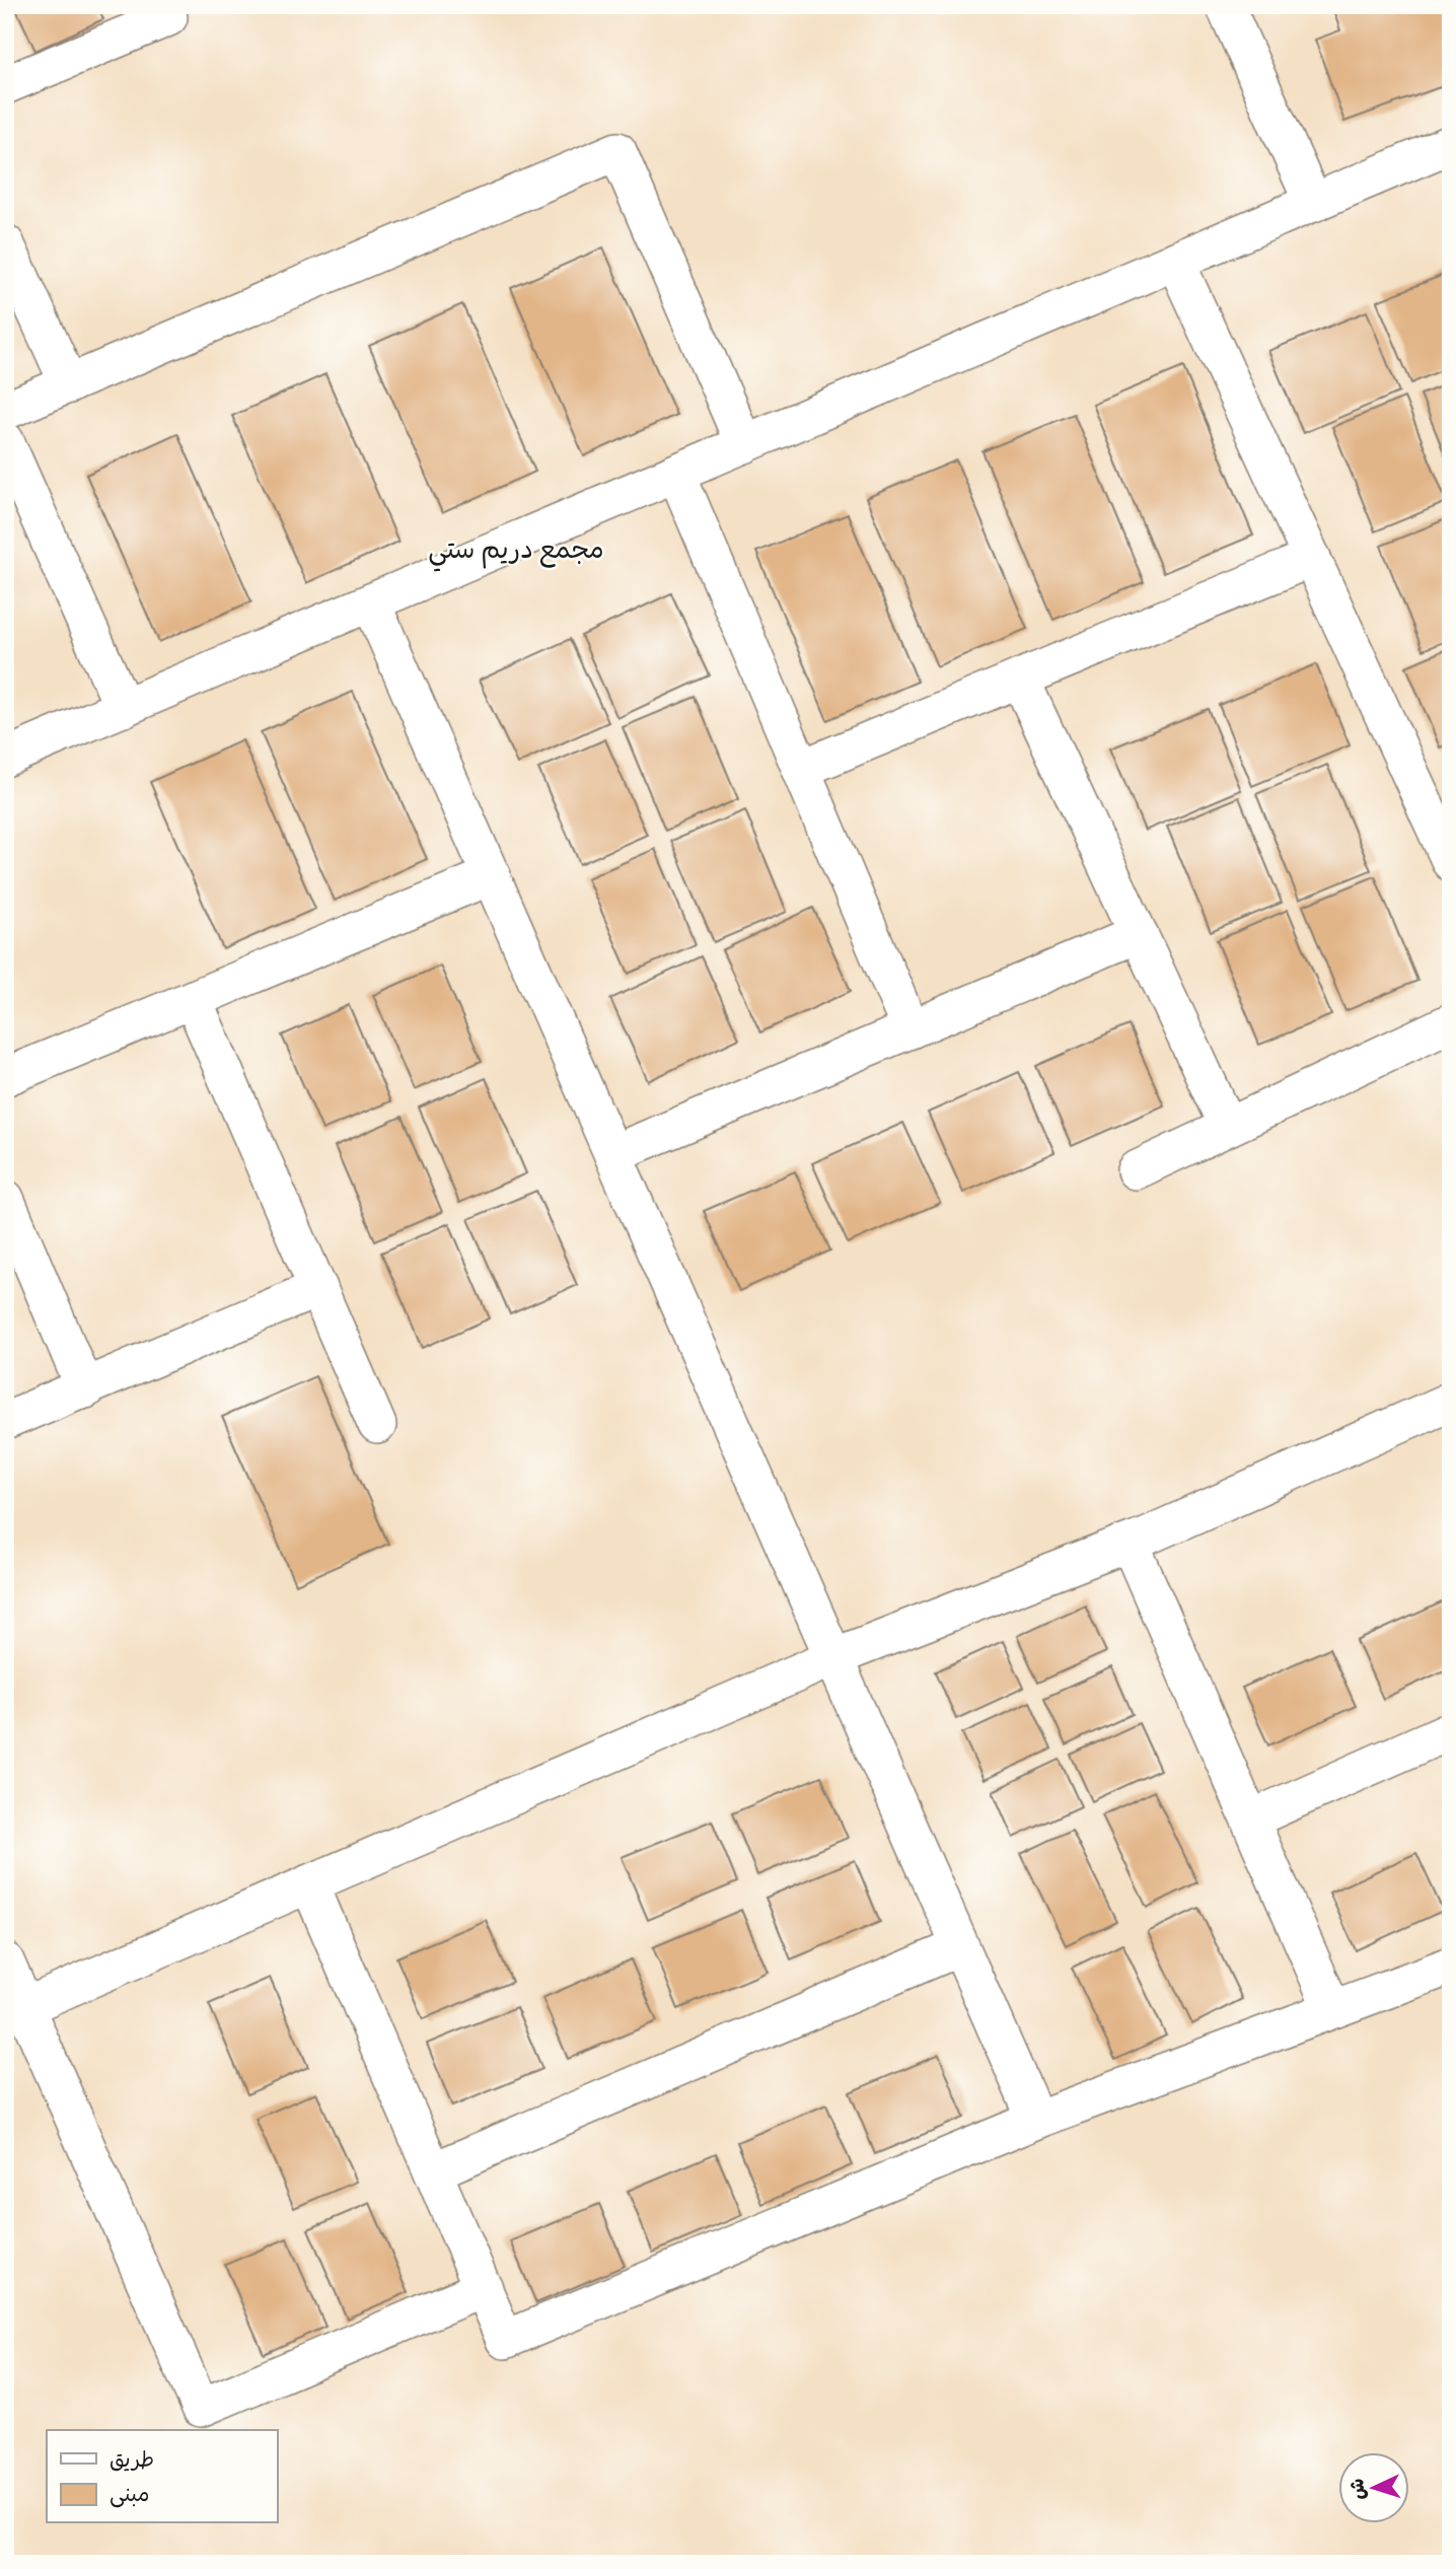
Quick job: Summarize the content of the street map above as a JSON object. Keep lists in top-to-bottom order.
{
  "districts": ["مجمع دريم ستي"],
  "legend": ["طريق", "مبنى"],
  "north": "left"
}
